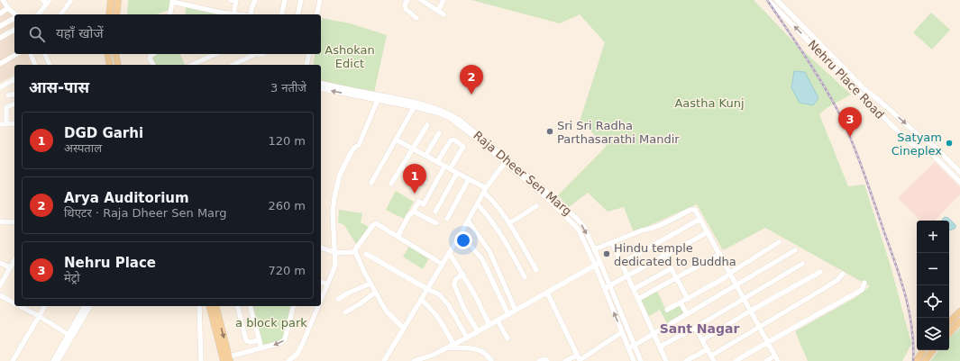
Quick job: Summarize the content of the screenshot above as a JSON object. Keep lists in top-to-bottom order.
{
  "streets": {
    "street": ["Nehru Place Road", "Raja Dheer Sen Marg"]
  },
  "districts": ["Sant Nagar"],
  "parks": ["Ashokan Edict", "Aastha Kunj", "a block park"],
  "places": ["Sri Sri Radha Parthasarathi Mandir", "Satyam Cineplex", "Hindu temple dedicated to Buddha"],
  "page": {
    "search": "यहाँ खोजें",
    "pins": ["2", "3", "1"],
    "heading": ["आस-पास", "3 नतीजे"],
    "list": [
      {
        "mark": "1",
        "name": "DGD Garhi",
        "note": "अस्पताल",
        "value": "120 m"
      },
      {
        "mark": "2",
        "name": "Arya Auditorium",
        "note": "थिएटर · Raja Dheer Sen Marg",
        "value": "260 m"
      },
      {
        "mark": "3",
        "name": "Nehru Place",
        "note": "मेट्रो",
        "value": "720 m"
      }
    ],
    "map_buttons": ["+", "−"]
  }
}
